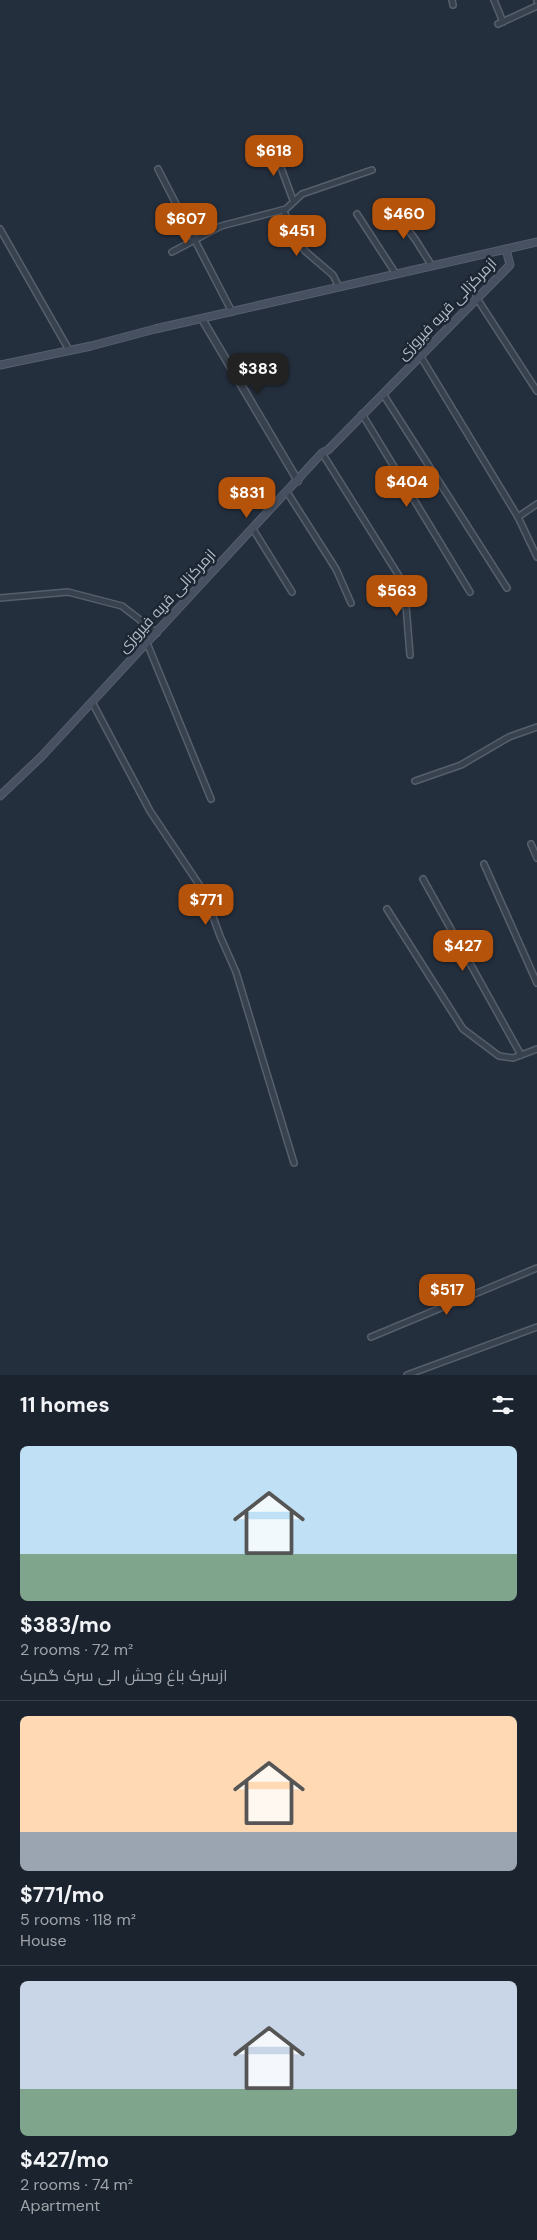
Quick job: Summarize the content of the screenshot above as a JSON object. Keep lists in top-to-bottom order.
{
  "streets": {
    "main road": ["ازمرکزالی قریه فیروزی"]
  },
  "page": {
    "price": [
      "$618",
      "$460",
      "$607",
      "$451",
      "$383",
      "$404",
      "$831",
      "$563",
      "$771",
      "$427",
      "$517"
    ],
    "heading": "11 homes",
    "list": [
      {
        "name": "$383/mo",
        "note": "2 rooms · 72 m² · ازسرک باغ وحش الی سرک گمرک"
      },
      {
        "name": "$771/mo",
        "note": "5 rooms · 118 m² · House"
      },
      {
        "name": "$427/mo",
        "note": "2 rooms · 74 m² · Apartment"
      }
    ]
  }
}
